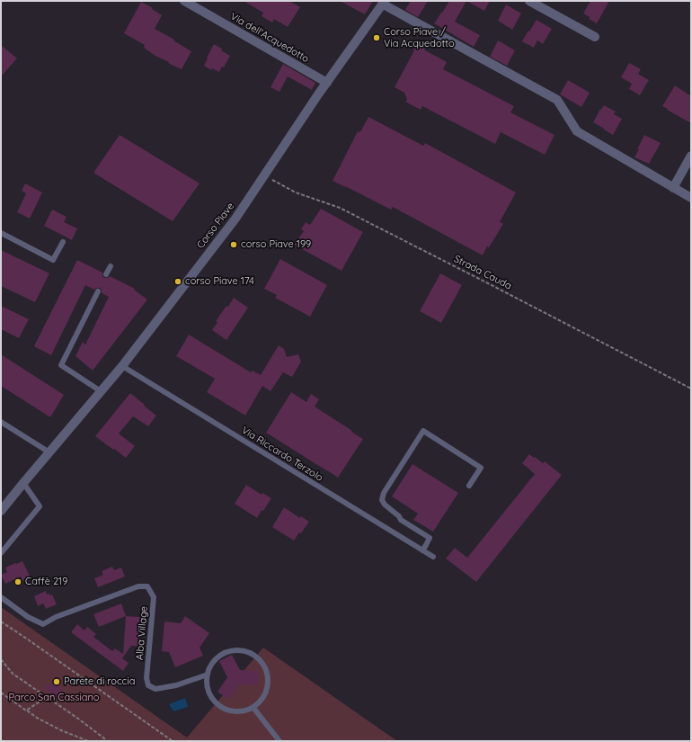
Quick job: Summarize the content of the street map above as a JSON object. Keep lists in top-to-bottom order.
{
  "streets": {
    "street": ["Via dell'Acquedotto", "Corso Piave"],
    "lane": ["Via Riccardo Terzolo", "Alba Village"],
    "path": ["Strada Cauda"]
  },
  "crossings": [
    ["Via dell'Acquedotto", "Corso Piave"],
    ["Corso Piave", "Strada Cauda"],
    ["Corso Piave", "Via Riccardo Terzolo"]
  ],
  "parks": ["Parco San Cassiano"],
  "places": [
    "Corso Piave / Via Acquedotto",
    "corso Piave 199",
    "corso Piave 174",
    "Caffè 219",
    "Parete di roccia"
  ]
}
